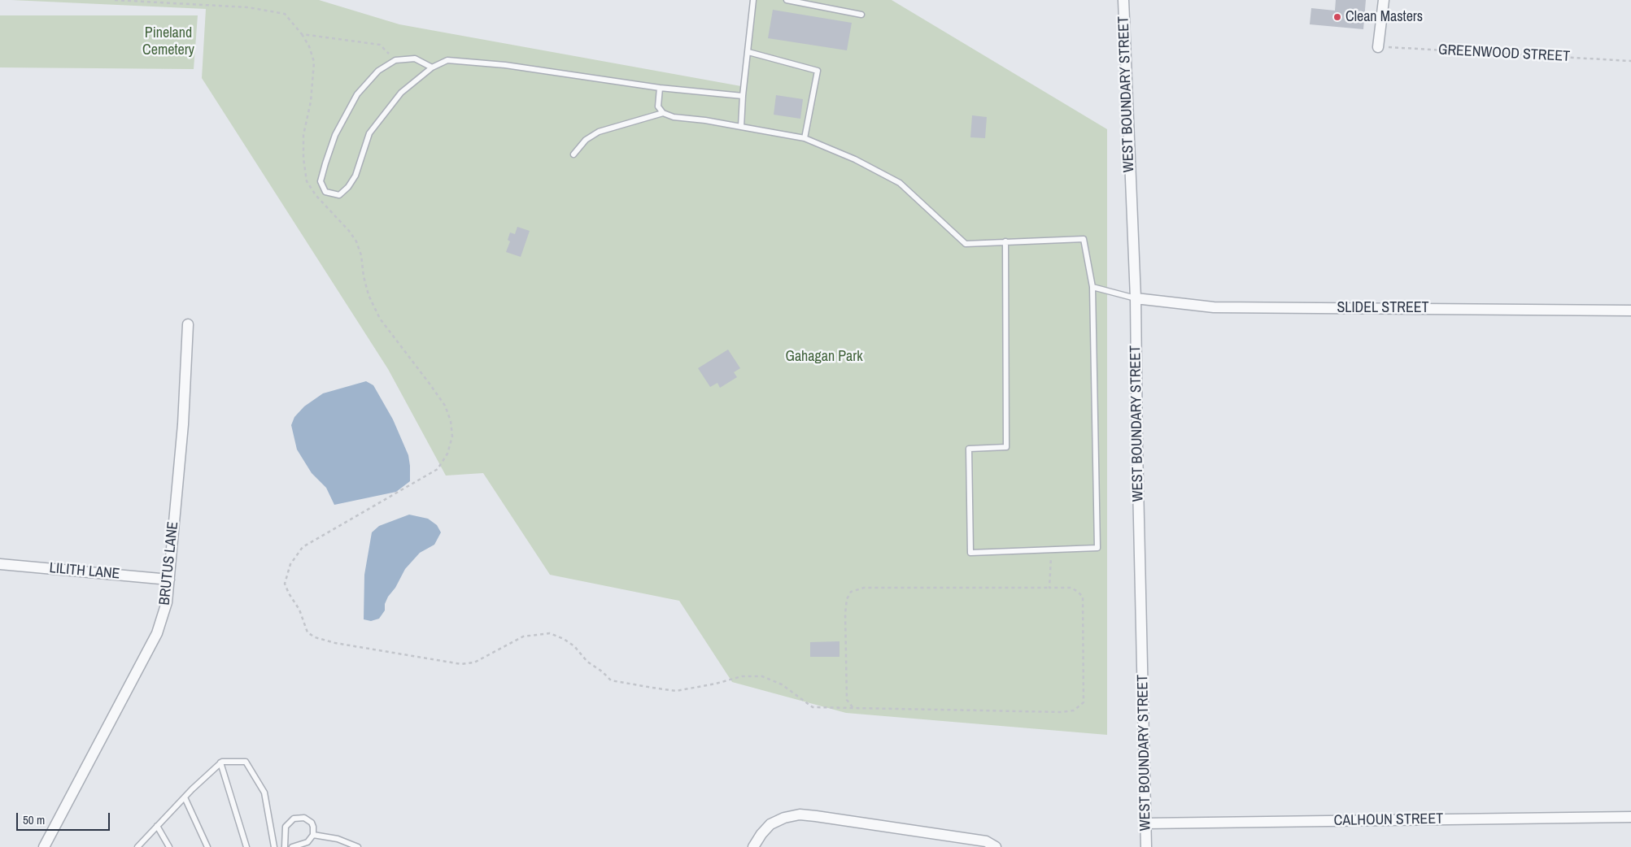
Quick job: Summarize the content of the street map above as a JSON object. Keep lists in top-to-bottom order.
{
  "streets": {
    "street": [
      "WEST BOUNDARY STREET",
      "SLIDEL STREET",
      "BRUTUS LANE",
      "LILITH LANE",
      "CALHOUN STREET"
    ],
    "path": ["GREENWOOD STREET"]
  },
  "crossings": [
    ["WEST BOUNDARY STREET", "SLIDEL STREET"],
    ["WEST BOUNDARY STREET", "CALHOUN STREET"],
    ["BRUTUS LANE", "LILITH LANE"]
  ],
  "parks": ["Pineland Cemetery", "Gahagan Park"],
  "places": ["Clean Masters"],
  "scale_bar": "50 m"
}
